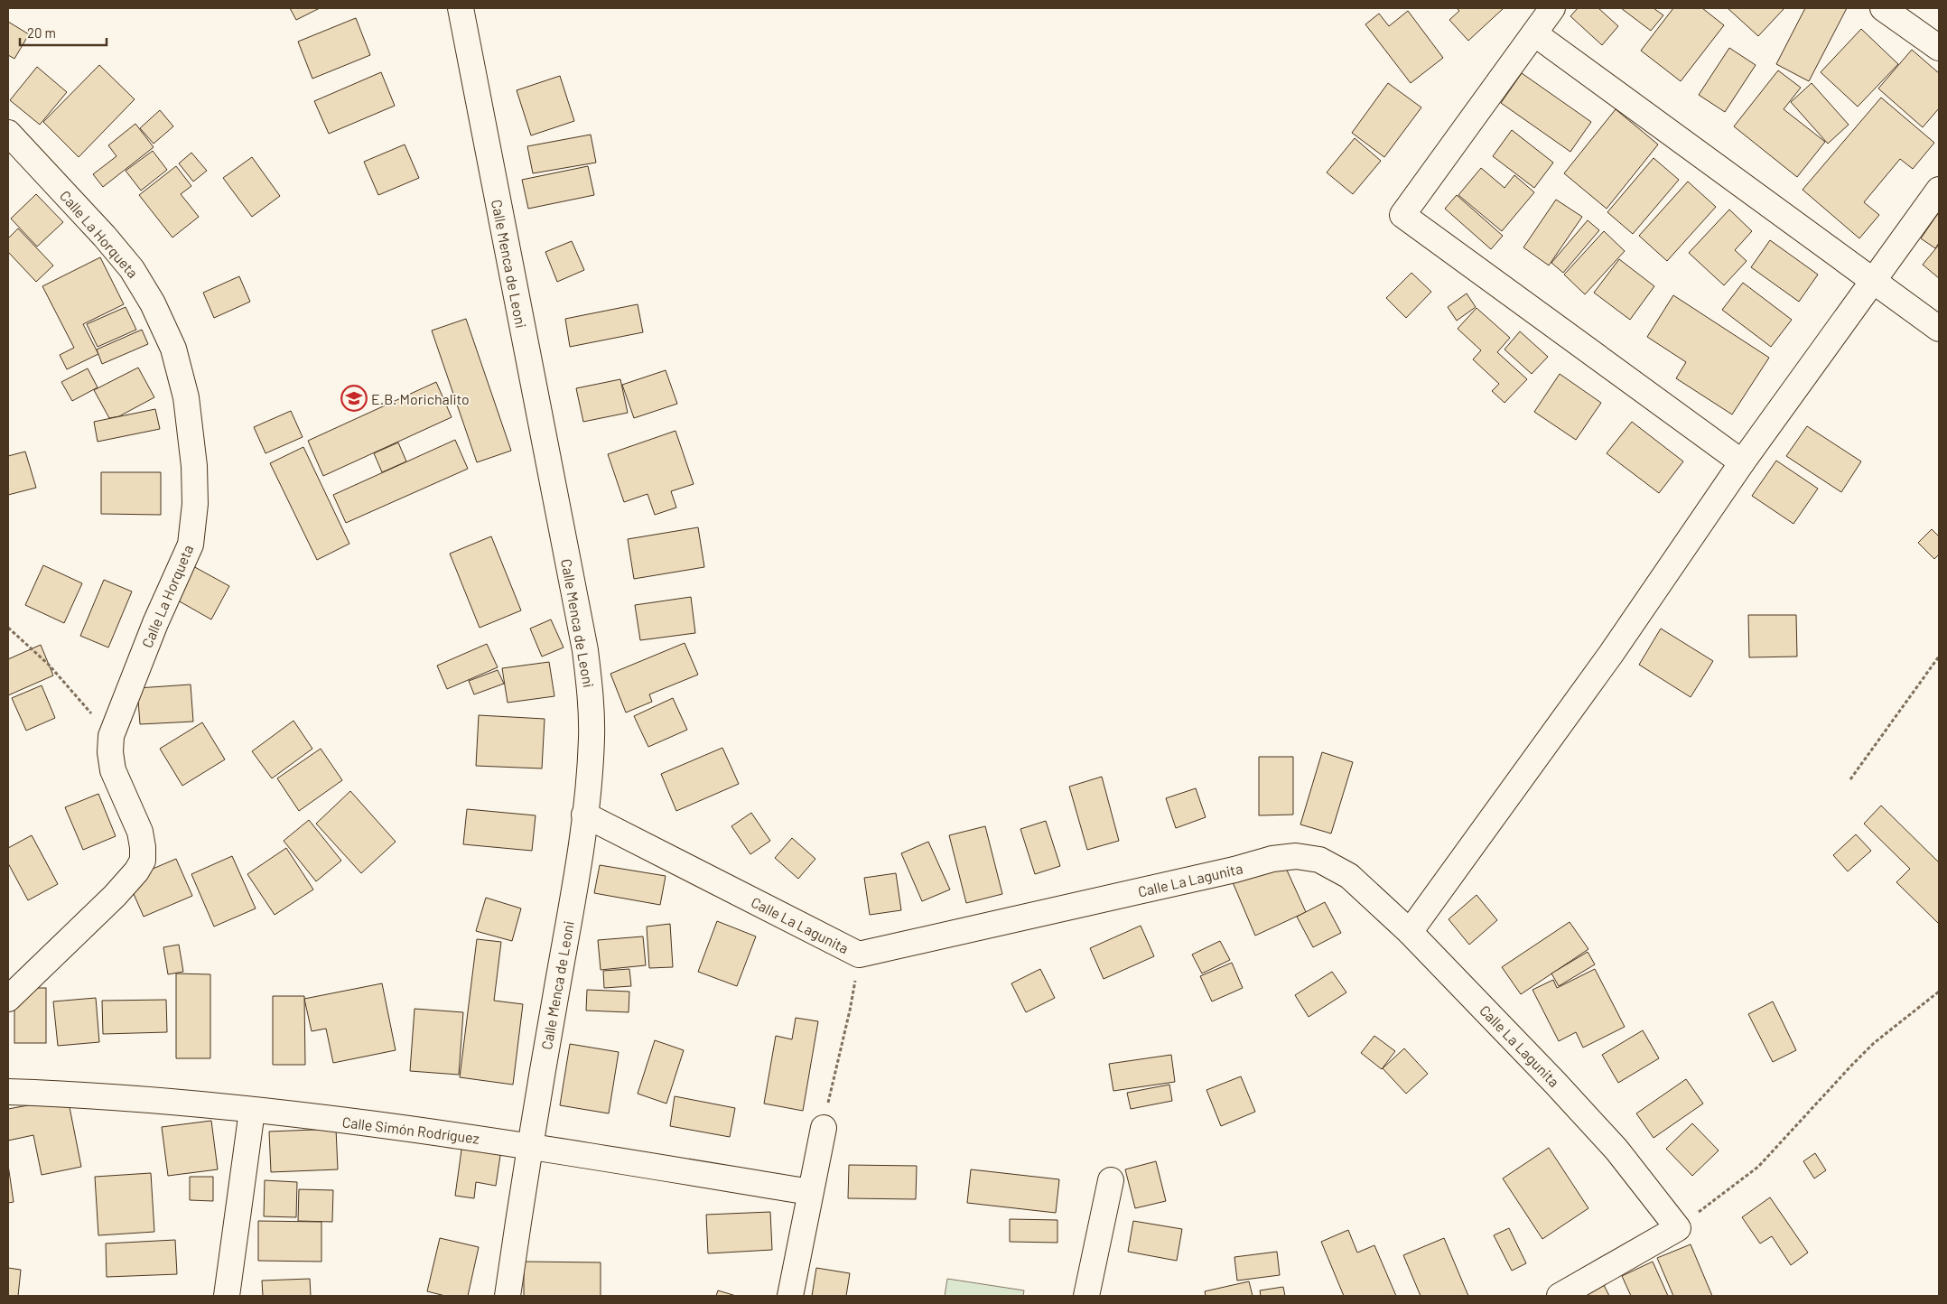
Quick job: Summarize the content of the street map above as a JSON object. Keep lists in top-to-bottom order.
{
  "streets": {
    "street": [
      "Calle La Horqueta",
      "Calle Menca de Leoni",
      "Calle La Lagunita",
      "Calle Simón Rodríguez"
    ]
  },
  "crossings": [
    ["Calle Menca de Leoni", "Calle La Lagunita"],
    ["Calle Menca de Leoni", "Calle Simón Rodríguez"]
  ],
  "places": {
    "school or university": ["E.B. Morichalito"]
  },
  "scale_bar": "20 m"
}
